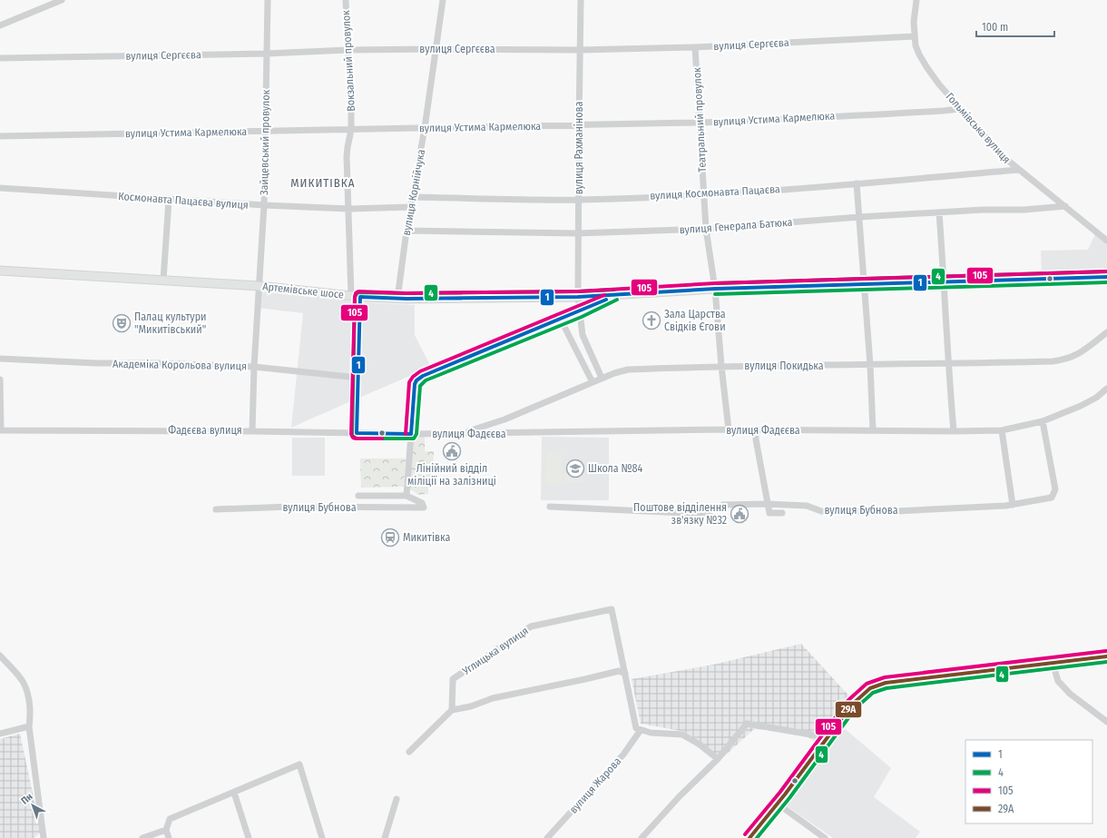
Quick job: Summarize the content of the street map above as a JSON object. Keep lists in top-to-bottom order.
{
  "streets": {
    "main road": ["Артемівське шосе"],
    "street": [
      "вулиця Сергєєва",
      "Вокзальний провулок",
      "вулиця Устима Кармелюка",
      "Театральний провулок",
      "Гольмівська вулиця",
      "Зайцевський провулок",
      "вулиця Рахманінова",
      "вулиця Корнійчука",
      "вулиця Космонавта Пацаєва",
      "Космонавта Пацаєва вулиця",
      "вулиця Генерала Батюка",
      "Академіка Корольова вулиця",
      "вулиця Покидька",
      "Фадєєва вулиця",
      "вулиця Фадєєва",
      "вулиця Бубнова",
      "Углицька вулиця",
      "вулиця Жарова"
    ]
  },
  "crossings": [
    ["вулиця Сергєєва", "Вокзальний провулок"],
    ["вулиця Сергєєва", "Театральний провулок"],
    ["вулиця Сергєєва", "Гольмівська вулиця"],
    ["вулиця Сергєєва", "Зайцевський провулок"],
    ["вулиця Сергєєва", "вулиця Рахманінова"],
    ["вулиця Сергєєва", "вулиця Корнійчука"],
    ["Вокзальний провулок", "вулиця Устима Кармелюка"],
    ["Вокзальний провулок", "Космонавта Пацаєва вулиця"],
    ["Вокзальний провулок", "Артемівське шосе"],
    ["вулиця Устима Кармелюка", "Театральний провулок"],
    ["вулиця Устима Кармелюка", "Гольмівська вулиця"],
    ["вулиця Устима Кармелюка", "Зайцевський провулок"],
    ["вулиця Устима Кармелюка", "вулиця Рахманінова"],
    ["вулиця Устима Кармелюка", "вулиця Корнійчука"],
    ["Театральний провулок", "вулиця Космонавта Пацаєва"],
    ["Театральний провулок", "вулиця Генерала Батюка"],
    ["Театральний провулок", "Артемівське шосе"],
    ["Театральний провулок", "вулиця Покидька"],
    ["Театральний провулок", "вулиця Фадєєва"],
    ["Гольмівська вулиця", "вулиця Космонавта Пацаєва"],
    ["Гольмівська вулиця", "вулиця Генерала Батюка"],
    ["Зайцевський провулок", "Космонавта Пацаєва вулиця"],
    ["Зайцевський провулок", "Артемівське шосе"],
    ["Зайцевський провулок", "Академіка Корольова вулиця"],
    ["Зайцевський провулок", "Фадєєва вулиця"],
    ["вулиця Рахманінова", "вулиця Космонавта Пацаєва"],
    ["вулиця Рахманінова", "вулиця Генерала Батюка"],
    ["вулиця Рахманінова", "Артемівське шосе"],
    ["вулиця Рахманінова", "вулиця Покидька"],
    ["вулиця Корнійчука", "вулиця Космонавта Пацаєва"],
    ["вулиця Корнійчука", "Космонавта Пацаєва вулиця"],
    ["вулиця Корнійчука", "вулиця Генерала Батюка"],
    ["вулиця Корнійчука", "Артемівське шосе"],
    ["вулиця Покидька", "вулиця Фадєєва"],
    ["Фадєєва вулиця", "вулиця Фадєєва"],
    ["вулиця Фадєєва", "вулиця Бубнова"],
    ["Углицька вулиця", "вулиця Жарова"]
  ],
  "districts": ["МИКИТІВКА"],
  "places": {
    "church": ["Зала Царства Свідків Єгови"],
    "theatre": ["Палац культури \"Микитівський\""],
    "public building": ["Лінійний відділ міліції на залізниці", "Поштове відділення зв'язку №32"],
    "school or university": ["Школа №84"],
    "station": ["Микитівка"]
  },
  "lines": [
    "transit line 4",
    "transit line 105",
    "transit line 1",
    "transit line 29A"
  ],
  "legend": [
    "1",
    "4",
    "105",
    "29A"
  ],
  "scale_bar": "100 m",
  "north": "top left"
}
